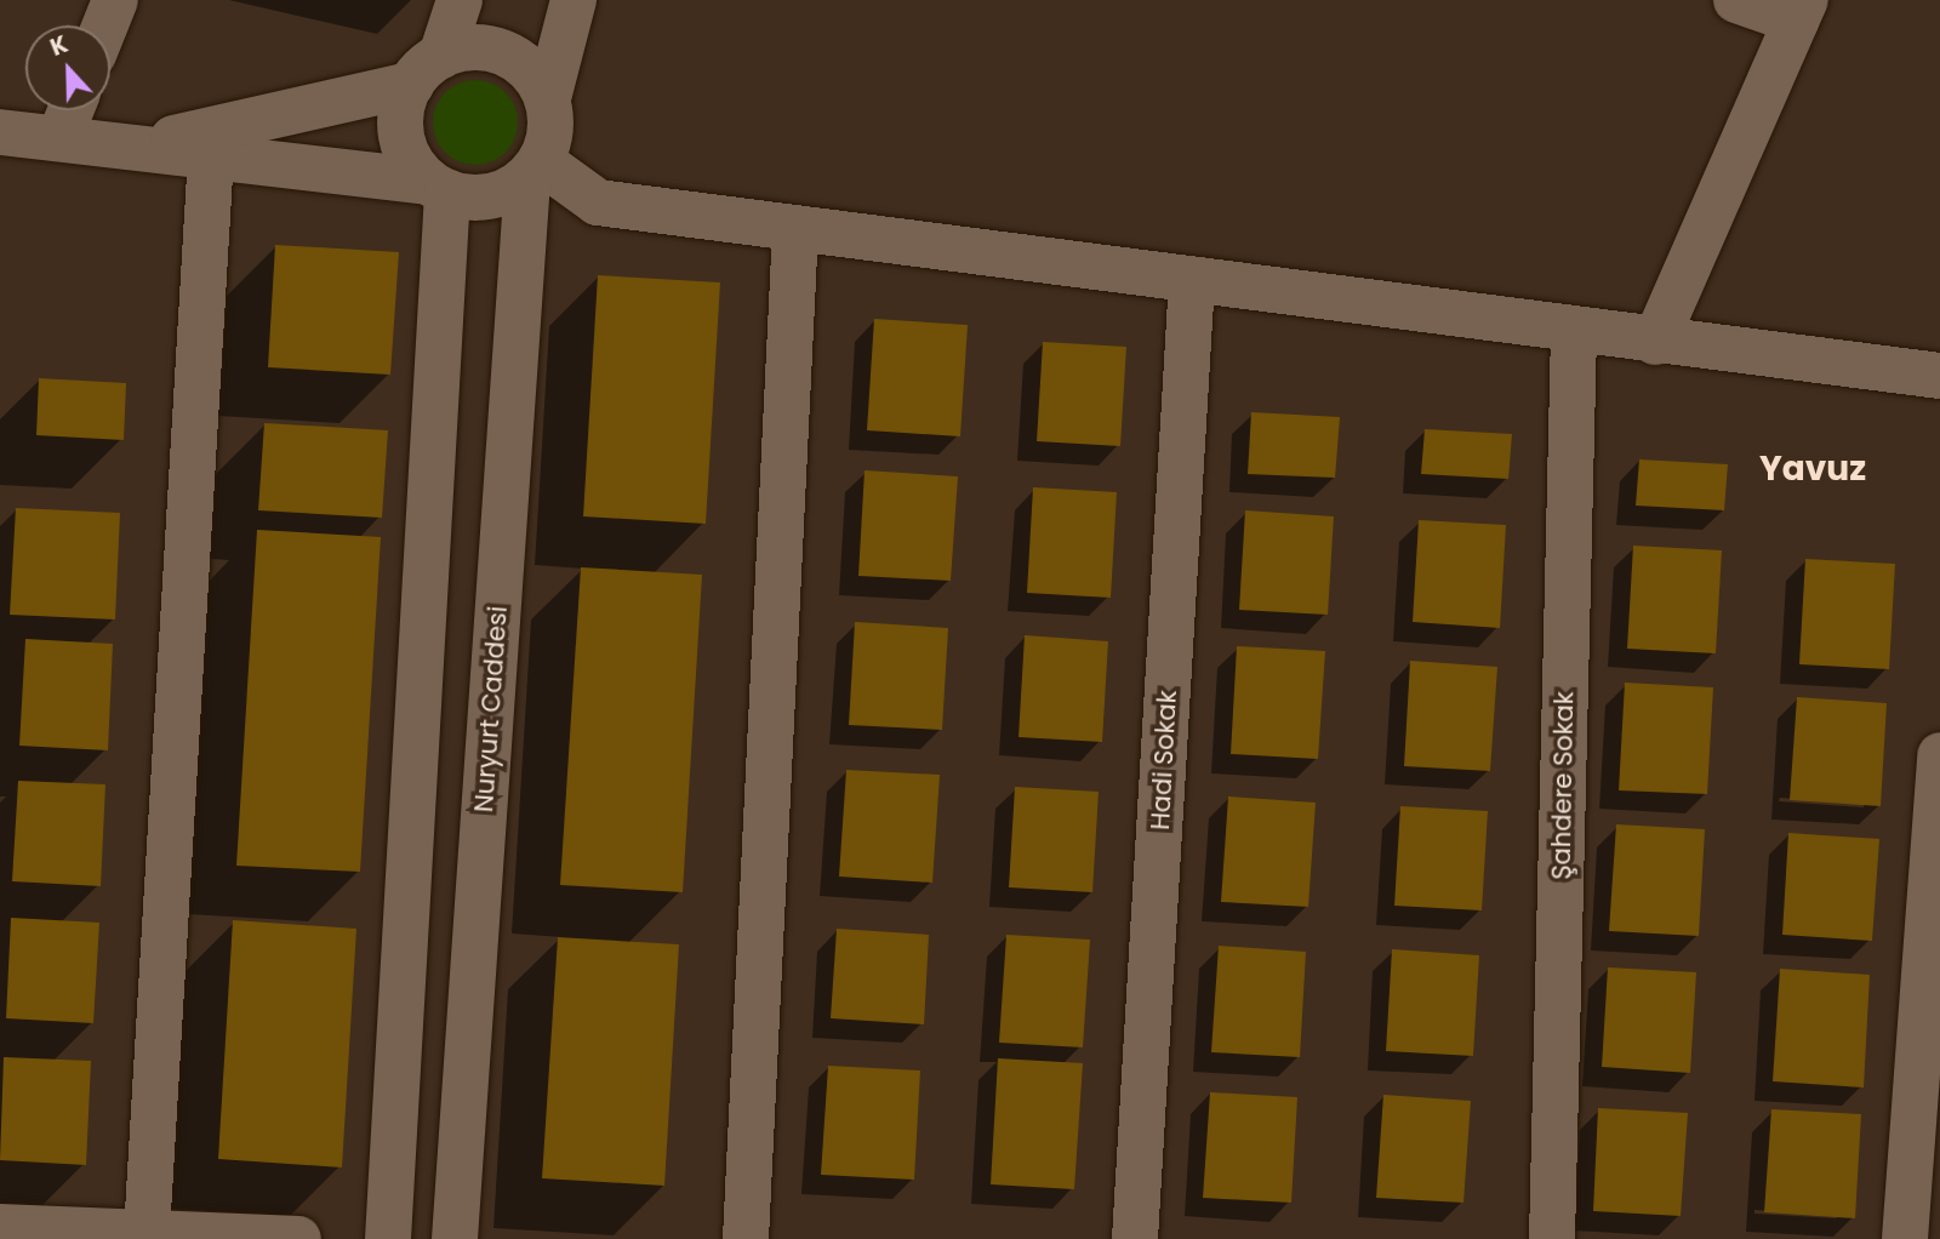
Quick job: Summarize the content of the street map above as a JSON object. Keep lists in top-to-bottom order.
{
  "streets": {
    "street": ["Nuryurt Caddesi", "Hadi Sokak", "Şahdere Sokak"]
  },
  "districts": ["Yavuz"],
  "north": "top"
}
